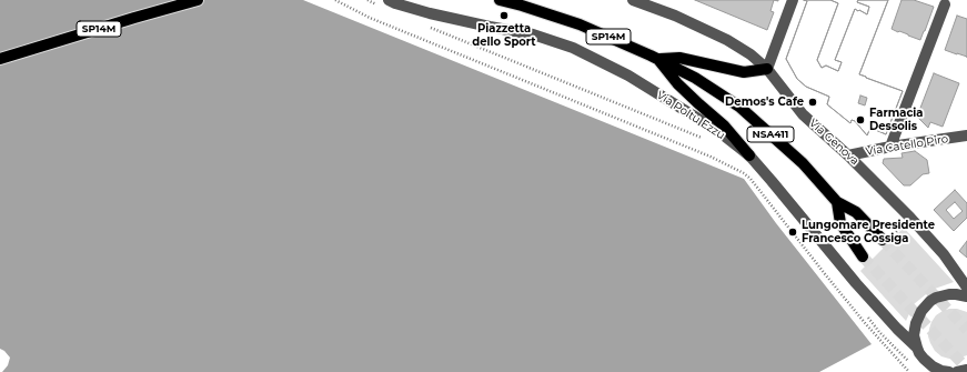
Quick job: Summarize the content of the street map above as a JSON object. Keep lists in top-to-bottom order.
{
  "streets": {
    "main road": ["SP14M", "NSA411"],
    "street": ["Via Poltu Ezzu", "Via Genova", "Via Catello Piro"]
  },
  "crossings": [
    ["SP14M", "NSA411"],
    ["Via Genova", "Via Catello Piro"]
  ],
  "places": [
    "Piazzetta dello Sport",
    "Demos's Cafe",
    "Farmacia Dessolis",
    "Lungomare Presidente Francesco Cossiga"
  ]
}
